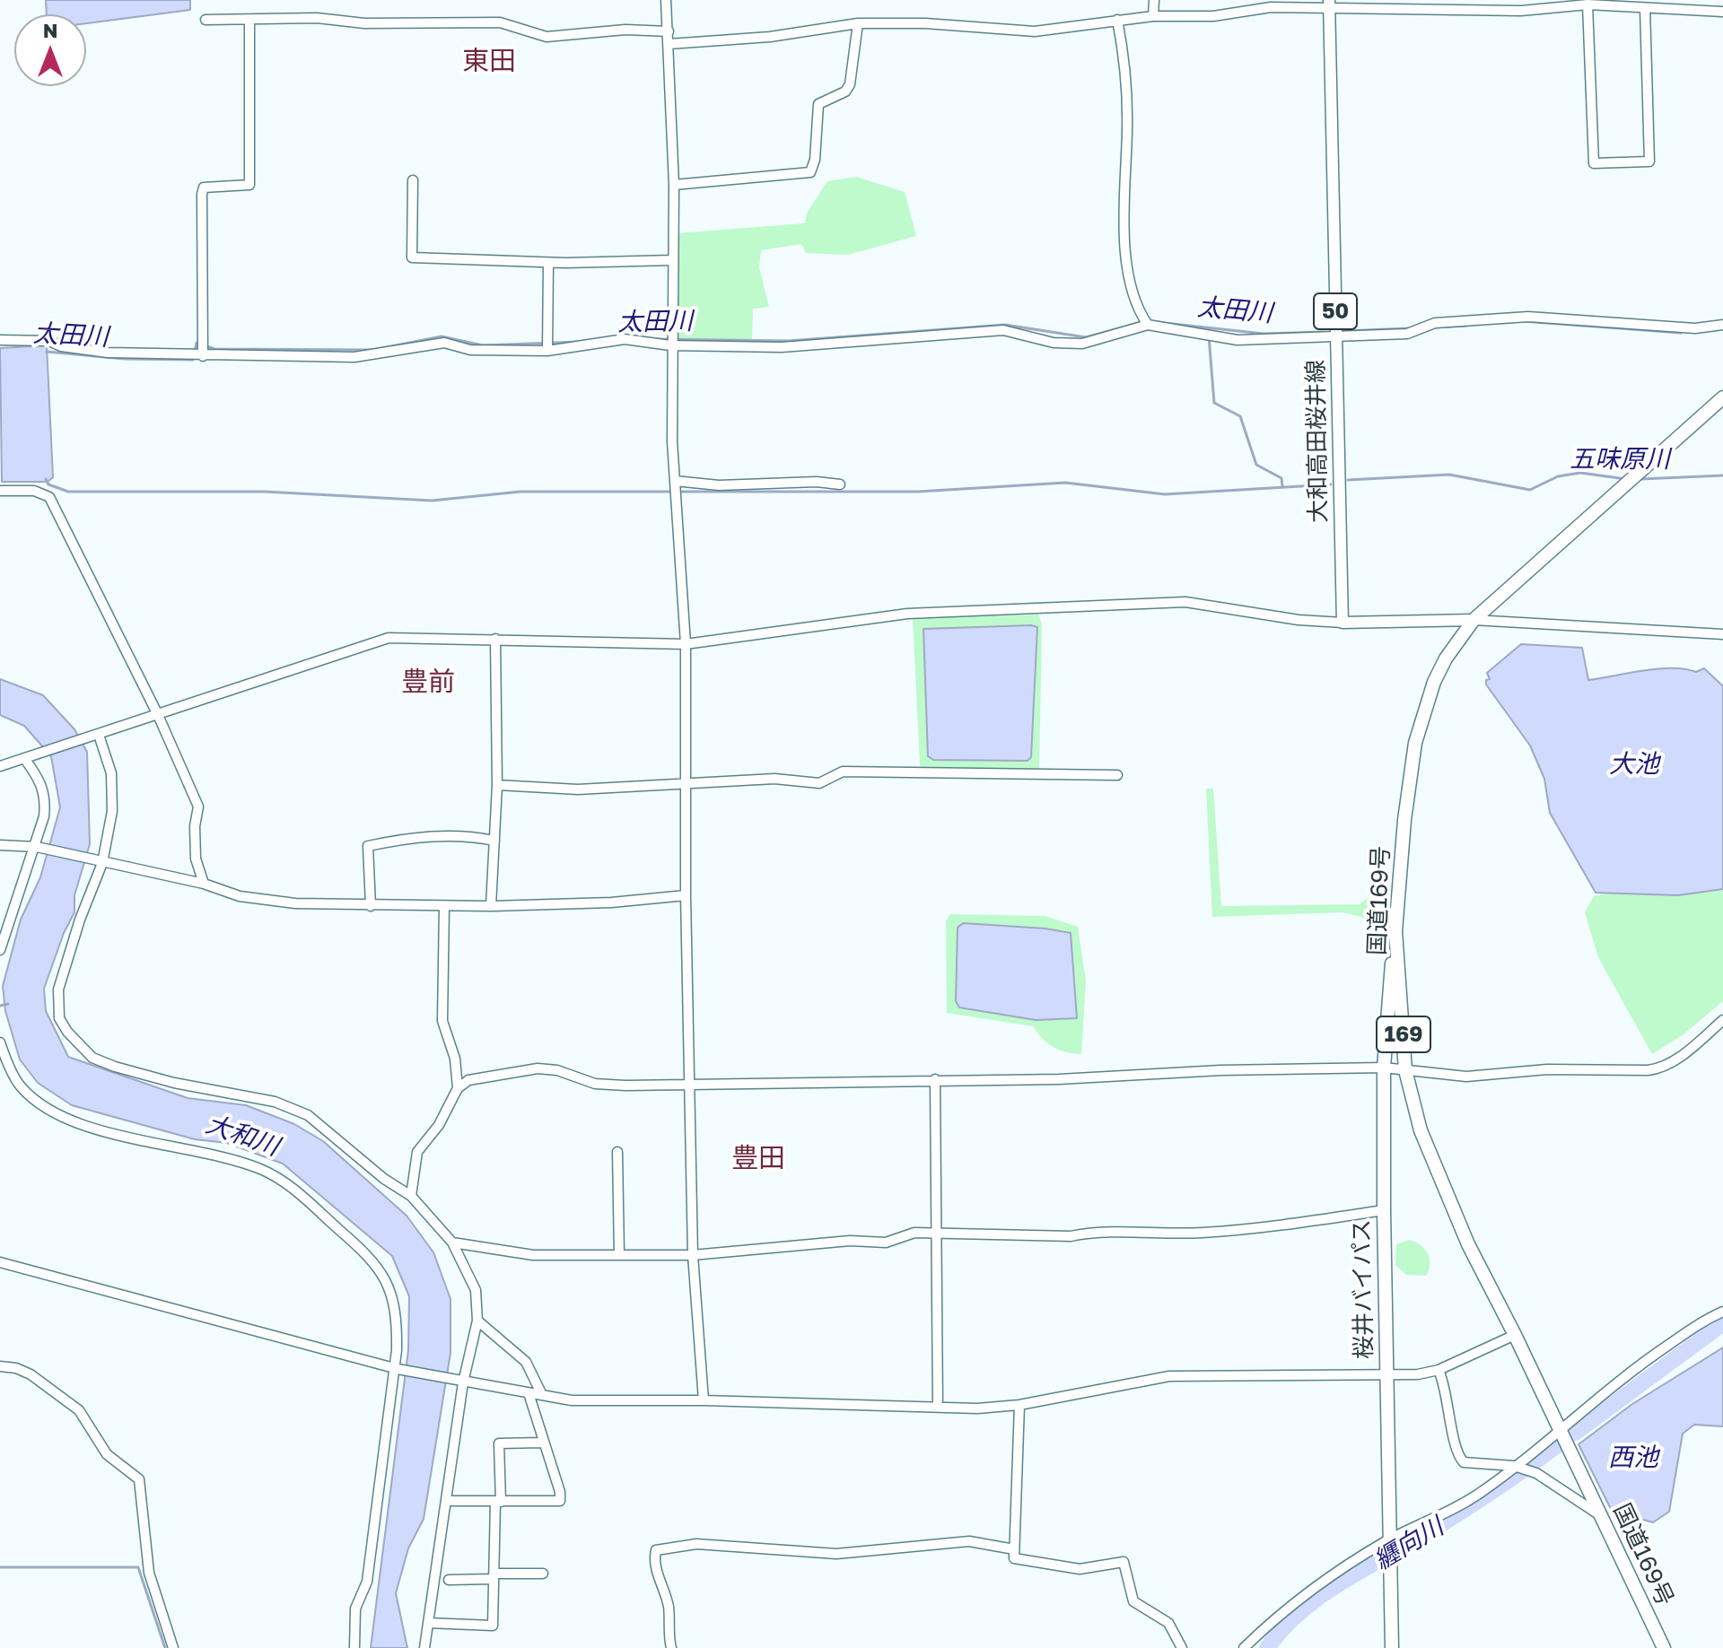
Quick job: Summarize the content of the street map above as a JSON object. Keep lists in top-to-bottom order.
{
  "streets": {
    "highway": ["国道169号", "169", "桜井バイパス"],
    "main road": ["50", "大和高田桜井線"]
  },
  "crossings": [
    ["国道169号", "桜井バイパス"]
  ],
  "districts": ["東田", "豊前", "豊田"],
  "water": [
    "太田川",
    "五味原川",
    "大池",
    "大和川",
    "西池",
    "纒向川"
  ],
  "north": "top"
}
